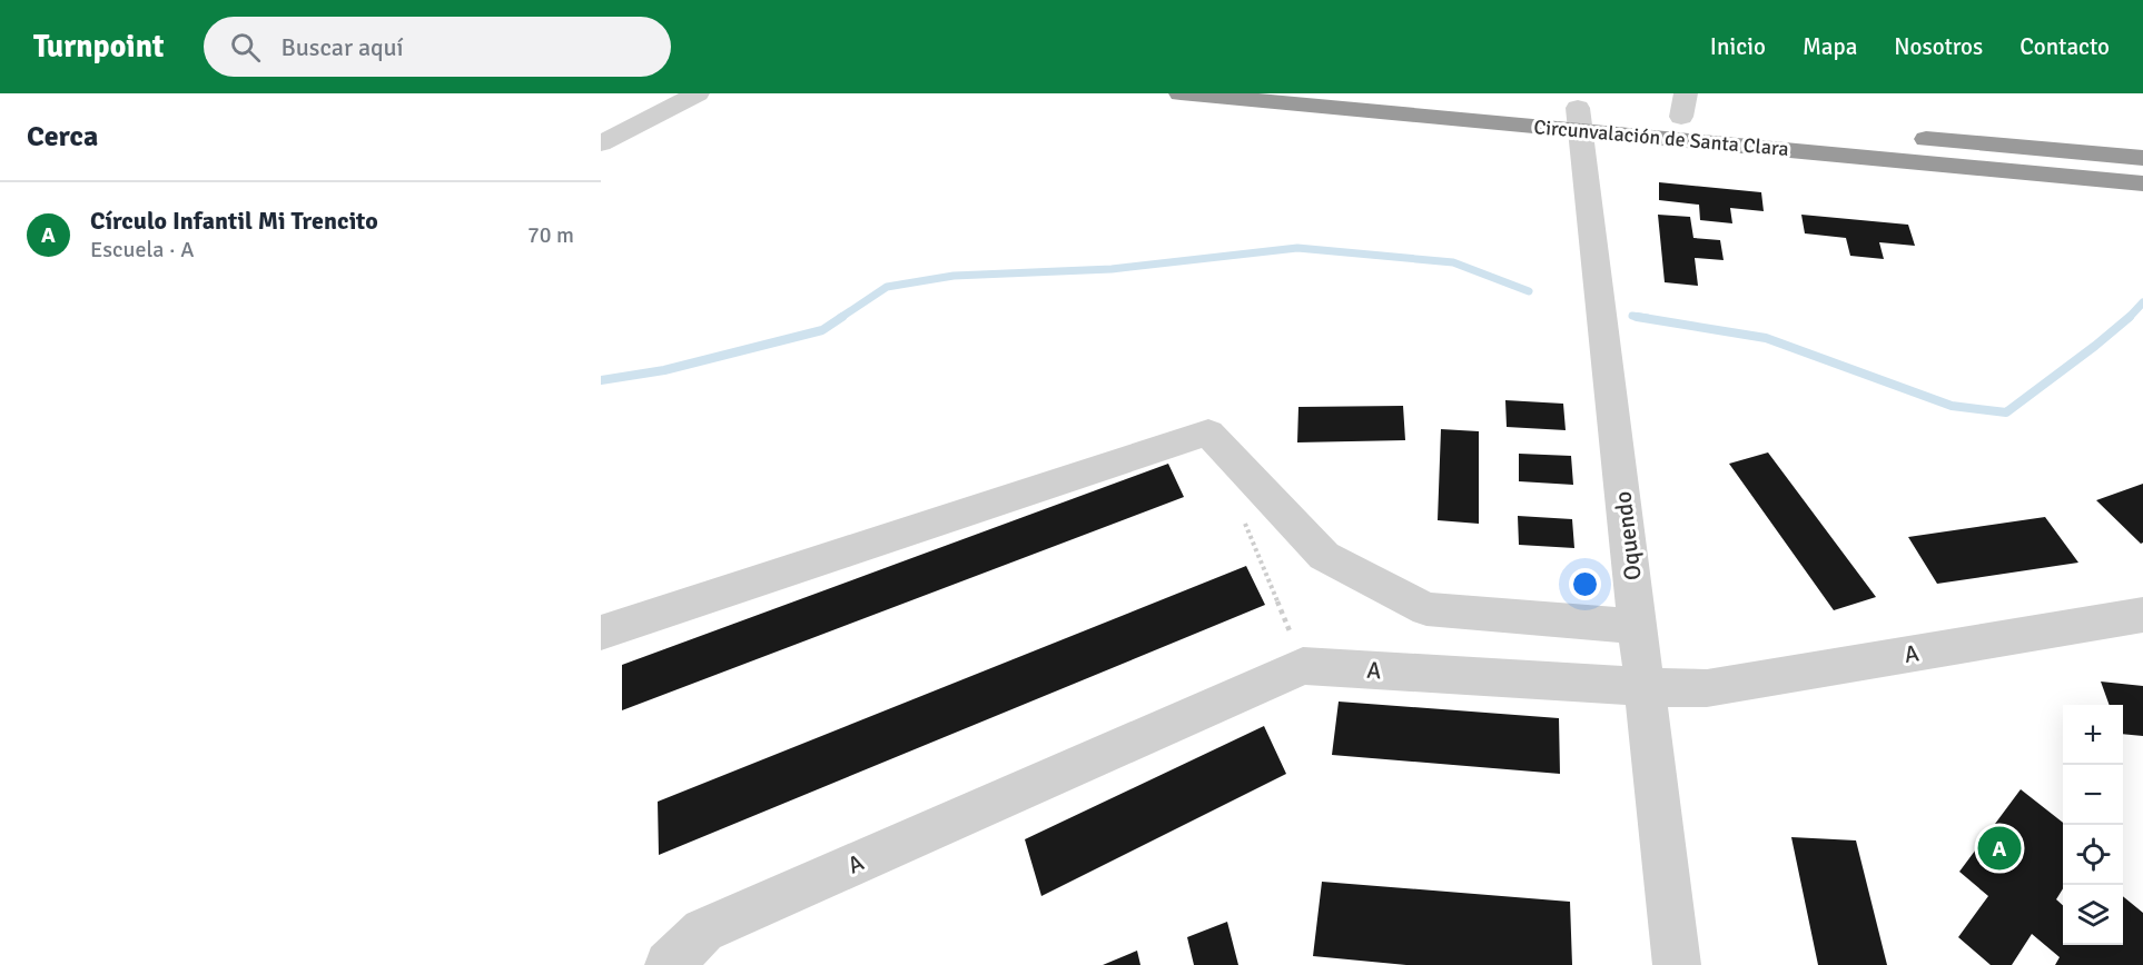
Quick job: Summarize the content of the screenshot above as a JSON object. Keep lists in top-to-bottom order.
{
  "streets": {
    "highway": ["Circunvalación de Santa Clara"],
    "street": ["Oquendo", "A"]
  },
  "crossings": [
    ["Circunvalación de Santa Clara", "Oquendo"],
    ["Oquendo", "A"]
  ],
  "page": {
    "header": "Turnpoint",
    "search": "Buscar aquí",
    "nav": [
      "Inicio",
      "Mapa",
      "Nosotros",
      "Contacto"
    ],
    "heading": "Cerca",
    "list": [
      {
        "mark": "A",
        "name": "Círculo Infantil Mi Trencito",
        "note": "Escuela · A",
        "value": "70 m"
      }
    ],
    "map_buttons": ["+", "−"],
    "pins": "A"
  }
}
